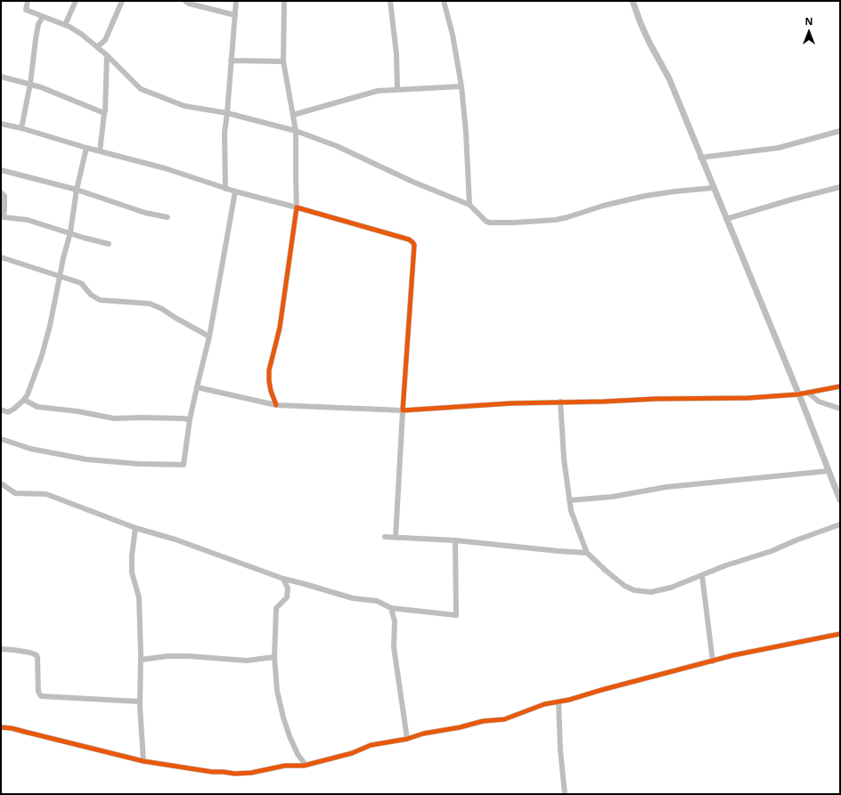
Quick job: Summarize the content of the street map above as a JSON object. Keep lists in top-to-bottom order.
{
  "north": "top"
}
